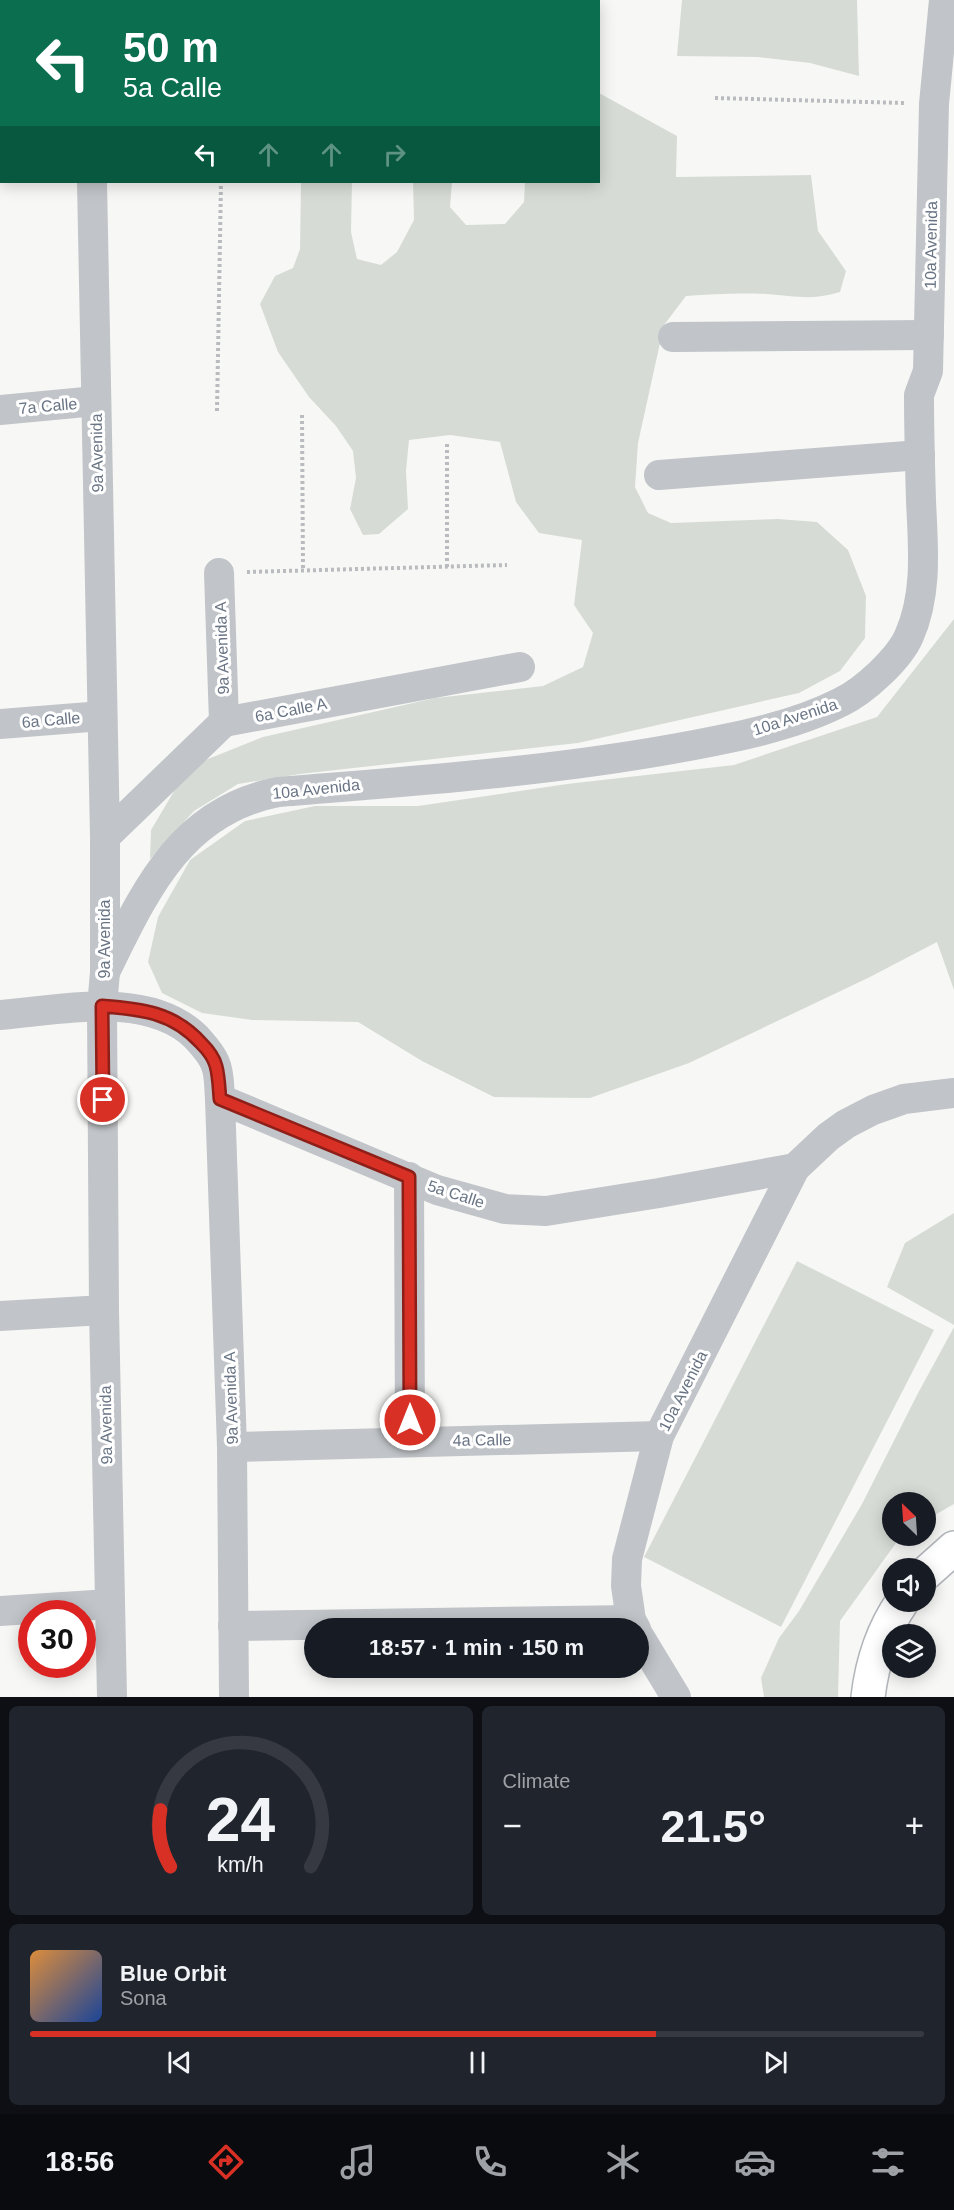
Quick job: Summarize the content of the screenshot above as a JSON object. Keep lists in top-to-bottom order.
{
  "streets": {
    "street": [
      "10a Avenida",
      "7a Calle",
      "9a Avenida",
      "9a Avenida A",
      "6a Calle A",
      "6a Calle",
      "5a Calle",
      "4a Calle"
    ]
  },
  "crossings": [
    ["10a Avenida", "9a Avenida"],
    ["10a Avenida", "5a Calle"],
    ["10a Avenida", "4a Calle"],
    ["7a Calle", "9a Avenida"],
    ["9a Avenida", "6a Calle"],
    ["9a Avenida A", "6a Calle A"],
    ["9a Avenida A", "5a Calle"],
    ["9a Avenida A", "4a Calle"]
  ],
  "north": "top left",
  "page": {
    "turn": ["50 m", "5a Calle"],
    "limit": "30",
    "trip": "18:57 · 1 min · 150 m",
    "tile": "Climate",
    "heat": ["−", "21.5°", "+"],
    "song": ["Blue Orbit", "Sona"],
    "tabs": "18:56",
    "gauge": ["24", "km/h"]
  }
}
